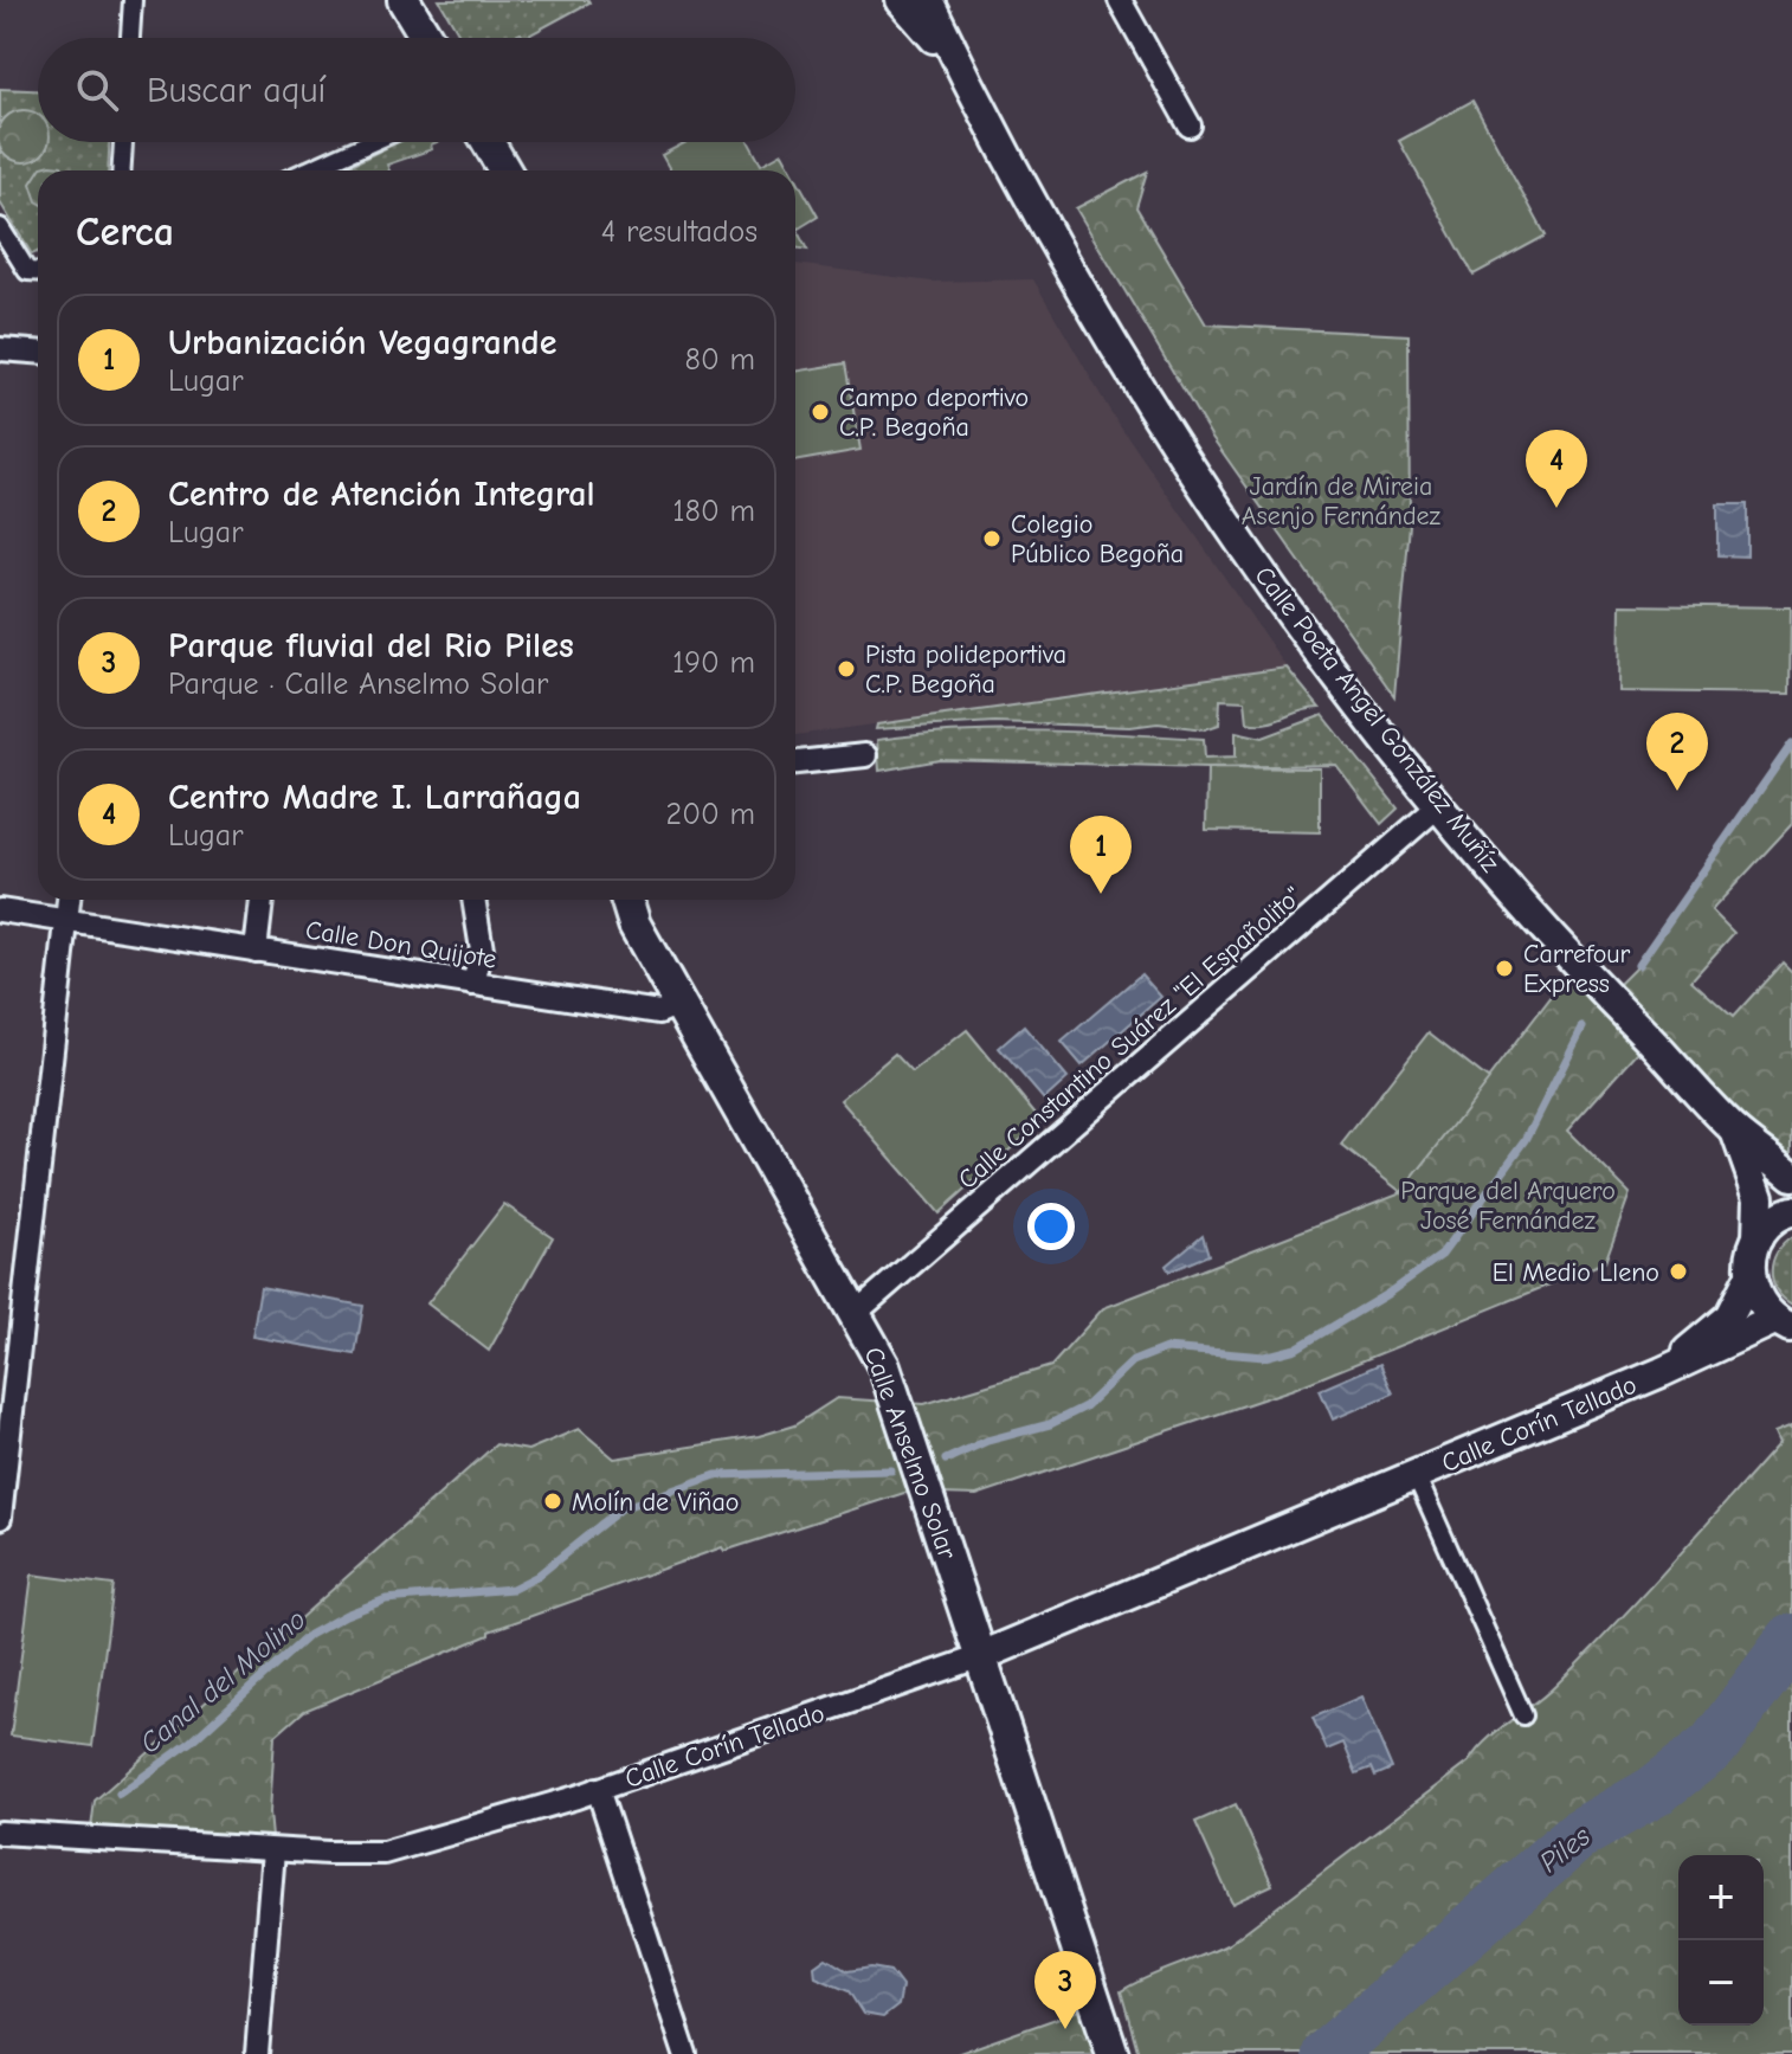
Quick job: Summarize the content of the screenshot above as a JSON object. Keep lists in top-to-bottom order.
{
  "streets": {
    "main road": ["Calle Anselmo Solar"],
    "street": [
      "Calle Poeta Angel González Muñíz",
      "Calle Don Quijote",
      "Calle Constantino Suárez \"El Españolito\"",
      "Calle Corín Tellado"
    ]
  },
  "crossings": [
    ["Calle Poeta Angel González Muñíz", "Calle Constantino Suárez \"El Españolito\""],
    ["Calle Poeta Angel González Muñíz", "Calle Corín Tellado"],
    ["Calle Don Quijote", "Calle Anselmo Solar"],
    ["Calle Constantino Suárez \"El Españolito\"", "Calle Anselmo Solar"],
    ["Calle Corín Tellado", "Calle Anselmo Solar"]
  ],
  "water": ["Canal del Molino", "Piles"],
  "parks": ["Jardín de Mireia Asenjo Fernández", "Parque del Arquero José Fernández"],
  "places": [
    "Campo deportivo C.P. Begoña",
    "Colegio Público Begoña",
    "Pista polideportiva C.P. Begoña",
    "Carrefour Express",
    "El Medio Lleno",
    "Molín de Viñao"
  ],
  "page": {
    "search": "Buscar aquí",
    "heading": ["Cerca", "4 resultados"],
    "list": [
      {
        "mark": "1",
        "name": "Urbanización Vegagrande",
        "note": "Lugar",
        "value": "80 m"
      },
      {
        "mark": "2",
        "name": "Centro de Atención Integral",
        "note": "Lugar",
        "value": "180 m"
      },
      {
        "mark": "3",
        "name": "Parque fluvial del Rio Piles",
        "note": "Parque · Calle Anselmo Solar",
        "value": "190 m"
      },
      {
        "mark": "4",
        "name": "Centro Madre I. Larrañaga",
        "note": "Lugar",
        "value": "200 m"
      }
    ],
    "pins": [
      "4",
      "2",
      "1",
      "3"
    ],
    "map_buttons": ["+", "−"]
  }
}
